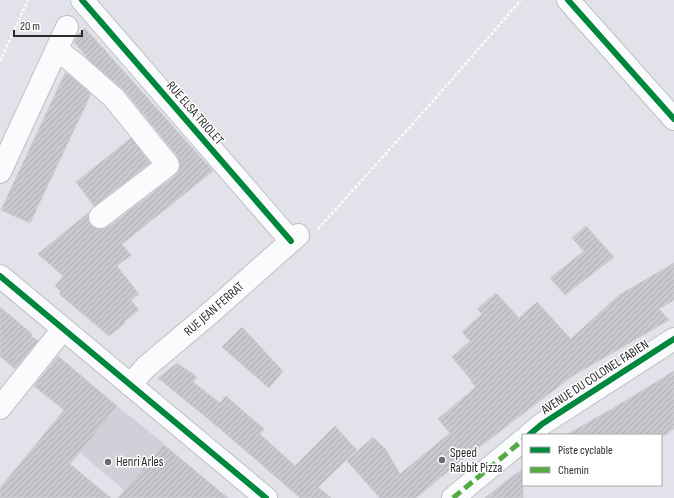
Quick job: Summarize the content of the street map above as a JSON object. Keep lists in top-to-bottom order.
{
  "streets": {
    "street": ["RUE ELSA TRIOLET", "RUE JEAN FERRAT", "AVENUE DU COLONEL FABIEN"]
  },
  "crossings": [
    ["RUE ELSA TRIOLET", "RUE JEAN FERRAT"]
  ],
  "places": ["Speed Rabbit Pizza", "Henri Arles"],
  "legend": ["Piste cyclable", "Chemin"],
  "scale_bar": "20 m"
}
